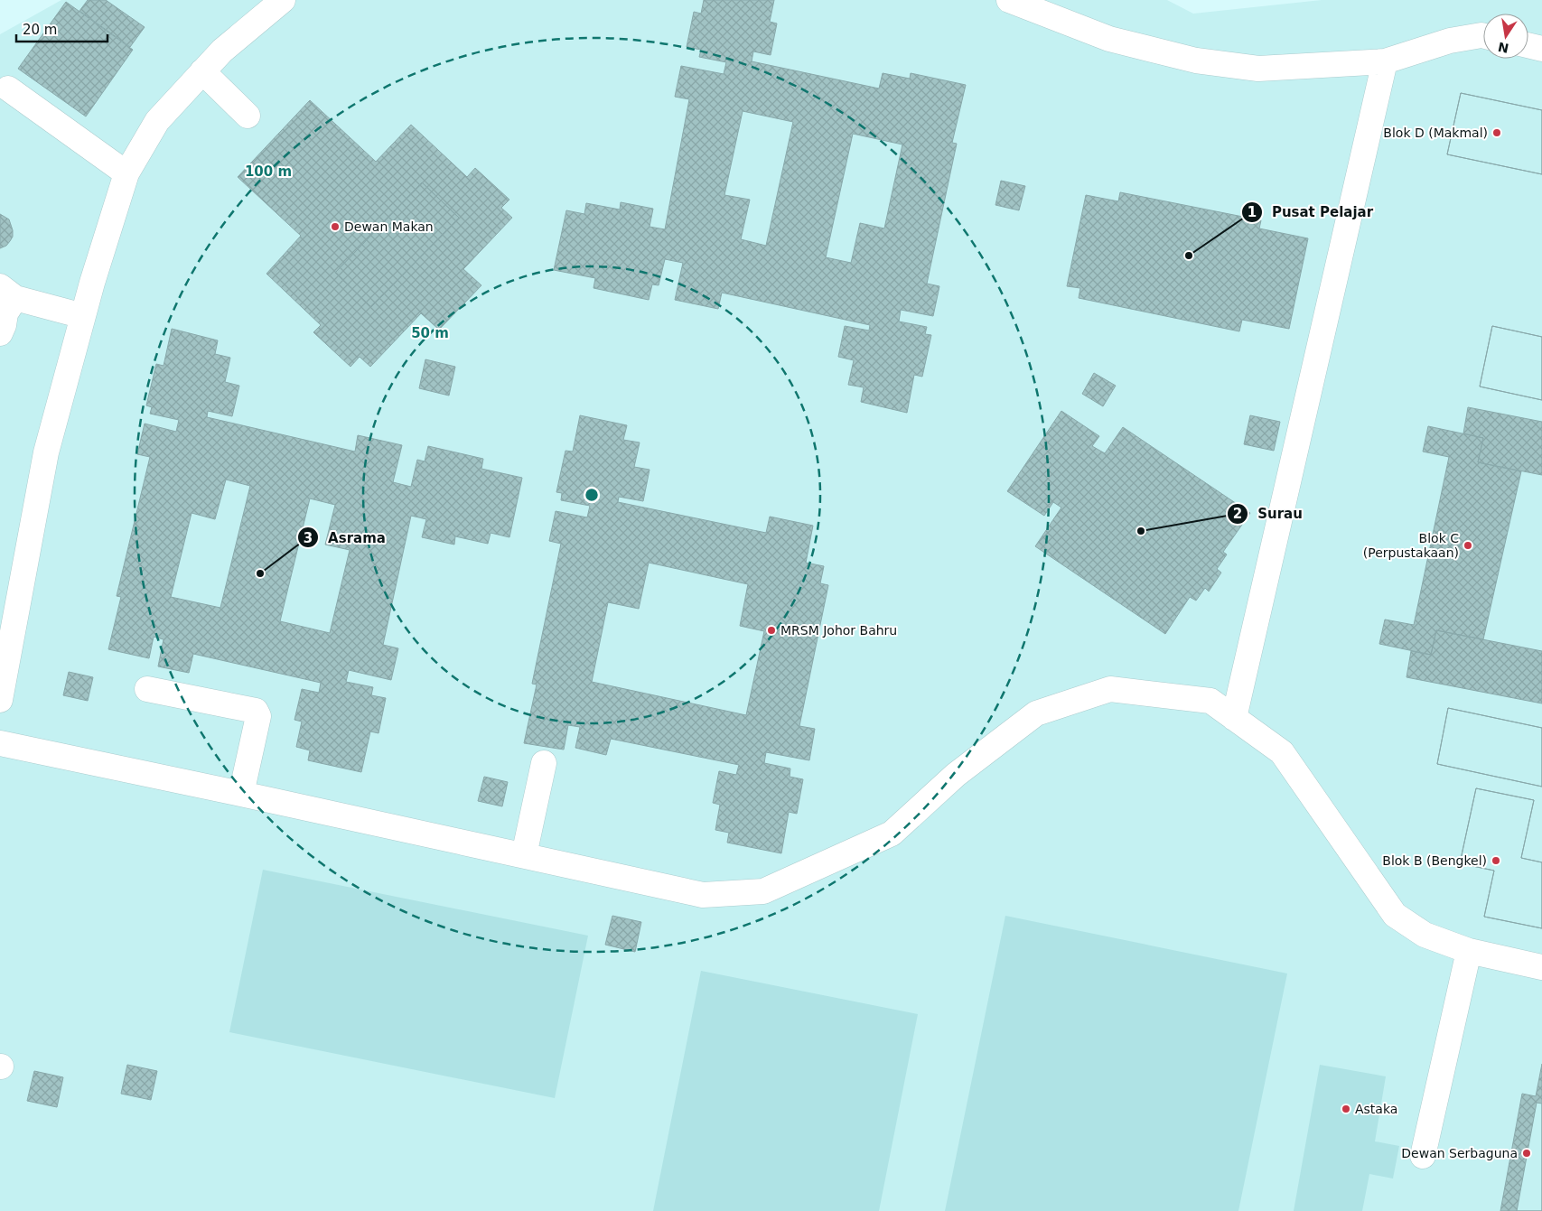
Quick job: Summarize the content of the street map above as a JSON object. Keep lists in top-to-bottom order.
{
  "places": [
    "Blok D (Makmal)",
    "Dewan Makan",
    "Pusat Pelajar",
    "Surau",
    "Blok C (Perpustakaan)",
    "Asrama",
    "MRSM Johor Bahru",
    "Blok B (Bengkel)",
    "Astaka",
    "Dewan Serbaguna"
  ],
  "scale_bar": "20 m",
  "north": "bottom",
  "rings": ["100 m", "50 m"]
}
